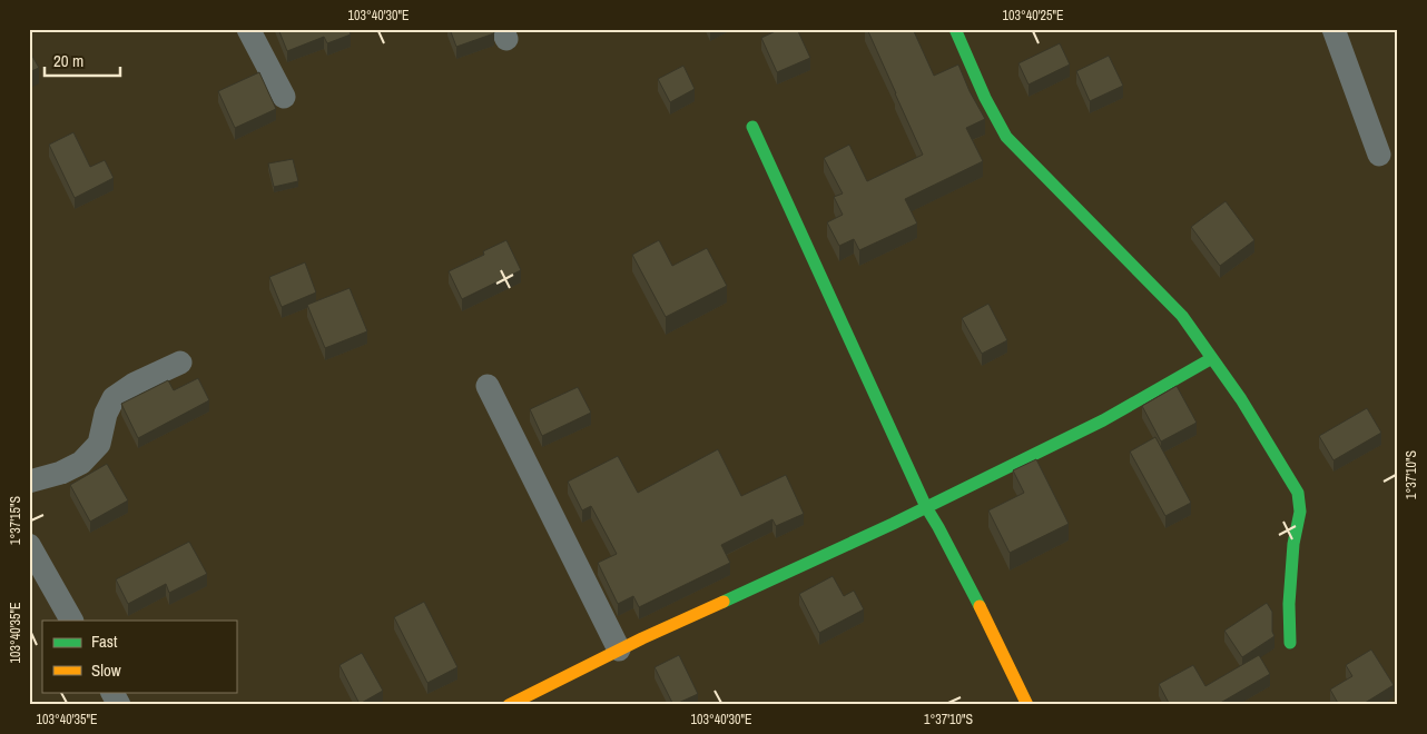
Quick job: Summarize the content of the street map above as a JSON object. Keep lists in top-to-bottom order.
{
  "legend": ["Fast", "Slow"],
  "scale_bar": "20 m",
  "coordinates": [
    "103°40'30\"E",
    "103°40'25\"E",
    "1°37'10\"S",
    "1°37'15\"S",
    "103°40'35\"E"
  ]
}
